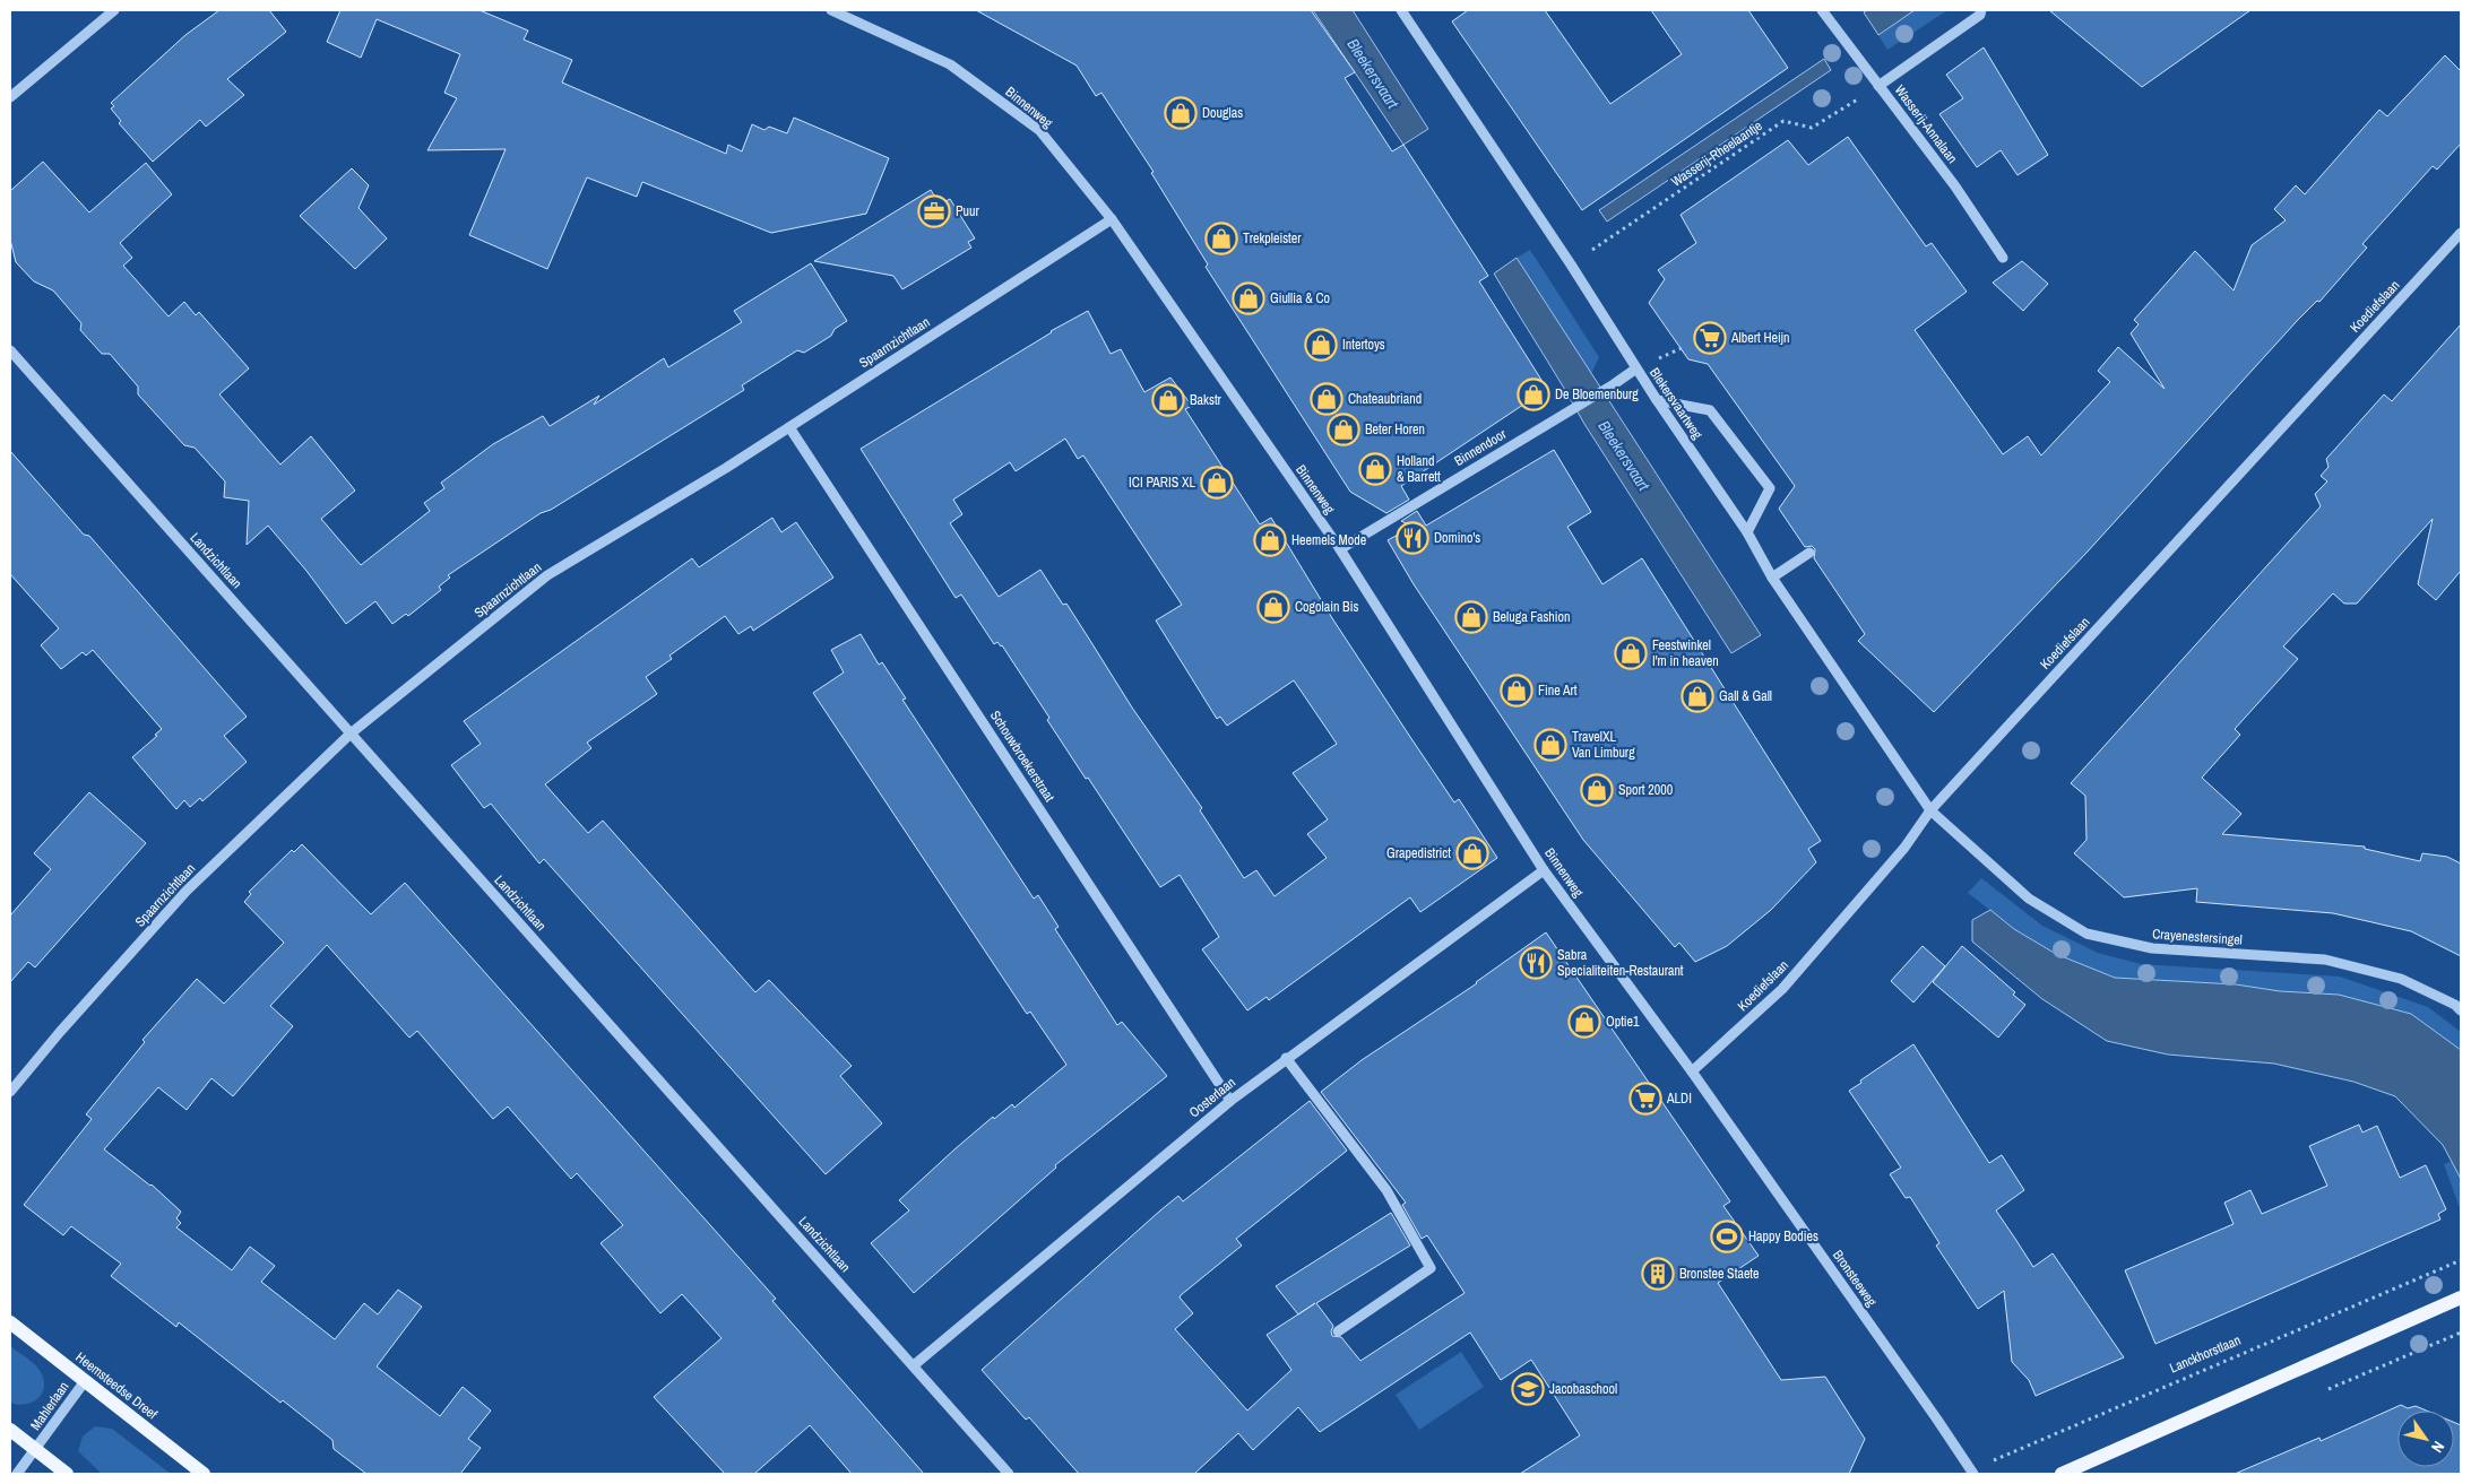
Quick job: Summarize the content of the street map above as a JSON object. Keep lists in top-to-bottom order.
{
  "streets": {
    "main road": ["Heemsteedse Dreef"],
    "street": [
      "Binnenweg",
      "Wasserij-Annalaan",
      "Koediefslaan",
      "Spaarnzichtlaan",
      "Blekersvaartweg",
      "Binnendoor",
      "Landzichtlaan",
      "Schouwbroekerstraat",
      "Crayenestersingel",
      "Oosterlaan",
      "Bronsteeweg",
      "Mahlerlaan"
    ],
    "path": ["Wasserij-Rheelaantje", "Lanckhorstlaan"]
  },
  "crossings": [
    ["Binnenweg", "Koediefslaan"],
    ["Binnenweg", "Spaarnzichtlaan"],
    ["Binnenweg", "Binnendoor"],
    ["Binnenweg", "Oosterlaan"],
    ["Binnenweg", "Bronsteeweg"],
    ["Wasserij-Annalaan", "Wasserij-Rheelaantje"],
    ["Wasserij-Rheelaantje", "Blekersvaartweg"],
    ["Koediefslaan", "Blekersvaartweg"],
    ["Koediefslaan", "Crayenestersingel"],
    ["Koediefslaan", "Bronsteeweg"],
    ["Spaarnzichtlaan", "Landzichtlaan"],
    ["Spaarnzichtlaan", "Schouwbroekerstraat"],
    ["Blekersvaartweg", "Binnendoor"],
    ["Blekersvaartweg", "Crayenestersingel"],
    ["Landzichtlaan", "Oosterlaan"],
    ["Schouwbroekerstraat", "Oosterlaan"],
    ["Bronsteeweg", "Lanckhorstlaan"],
    ["Heemsteedse Dreef", "Mahlerlaan"]
  ],
  "water": ["Bleekersvaart"],
  "places": {
    "shop": [
      "Douglas",
      "Trekpleister",
      "Giullia & Co",
      "Intertoys",
      "De Bloemenburg",
      "Chateaubriand",
      "Bakstr",
      "Beter Horen",
      "Holland & Barrett",
      "ICI PARIS XL",
      "Heemels Mode",
      "Cogolain Bis",
      "Beluga Fashion",
      "Feestwinkel I'm in heaven",
      "Fine Art",
      "Gall & Gall",
      "TravelXL Van Limburg",
      "Sport 2000",
      "Grapedistrict",
      "Optie1"
    ],
    "office": ["Puur"],
    "supermarket": ["Albert Heijn", "ALDI"],
    "restaurant": ["Domino's", "Sabra Specialiteiten-Restaurant"],
    "sports": ["Happy Bodies"],
    "building": ["Bronstee Staete"],
    "school or university": ["Jacobaschool"]
  },
  "north": "bottom right"
}
